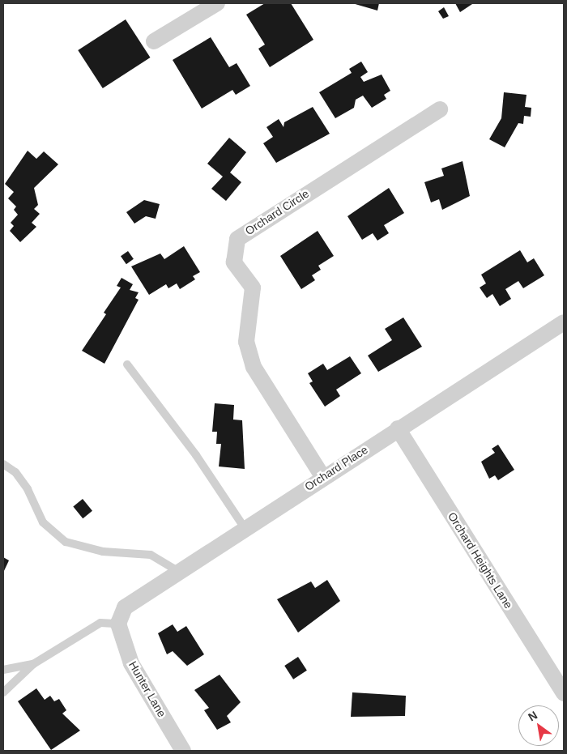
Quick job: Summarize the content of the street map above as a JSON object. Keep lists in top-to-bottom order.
{
  "streets": {
    "street": [
      "Orchard Circle",
      "Orchard Place",
      "Orchard Heights Lane",
      "Hunter Lane"
    ]
  },
  "crossings": [
    ["Orchard Circle", "Orchard Place"],
    ["Orchard Place", "Orchard Heights Lane"],
    ["Orchard Place", "Hunter Lane"]
  ],
  "north": "top left"
}
